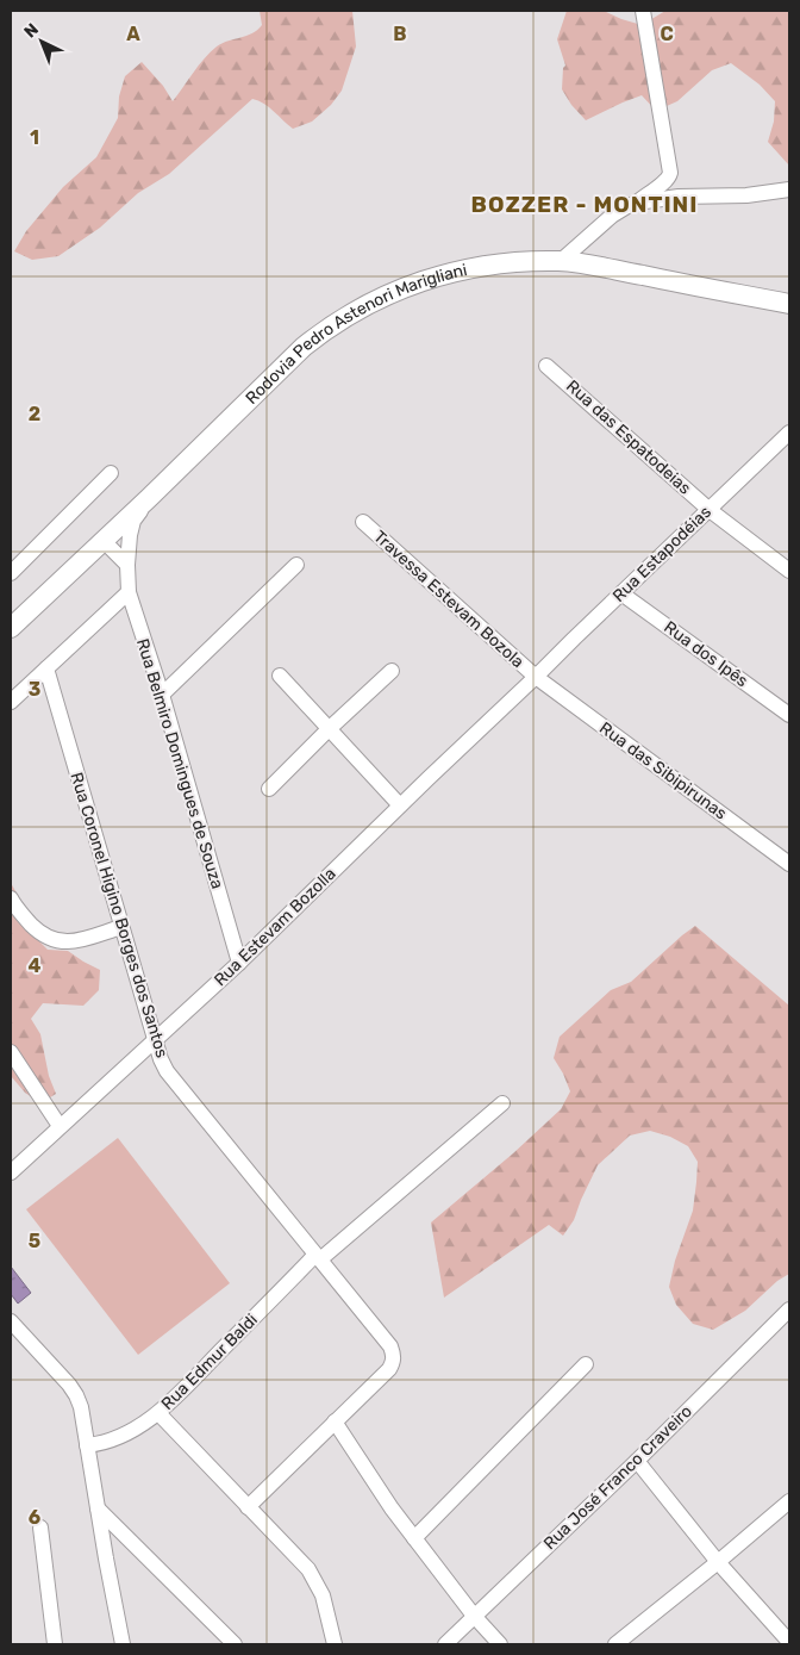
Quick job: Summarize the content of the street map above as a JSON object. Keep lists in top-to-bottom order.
{
  "streets": {
    "main road": ["Rodovia Pedro Astenori Marigliani"],
    "street": [
      "Rua das Espatodeias",
      "Rua Estapodéias",
      "Travessa Estevam Bozola",
      "Rua dos Ipês",
      "Rua Belmiro Domingues de Souza",
      "Rua das Sibipirunas",
      "Rua Coronel Higino Borges dos Santos",
      "Rua Estevam Bozolla",
      "Rua Edmur Baldi",
      "Rua José Franco Craveiro"
    ]
  },
  "crossings": [
    ["Rodovia Pedro Astenori Marigliani", "Rua Belmiro Domingues de Souza"],
    ["Rua das Espatodeias", "Rua Estapodéias"],
    ["Rua Estapodéias", "Travessa Estevam Bozola"],
    ["Rua Estapodéias", "Rua dos Ipês"],
    ["Rua Estapodéias", "Rua das Sibipirunas"],
    ["Rua Estapodéias", "Rua Estevam Bozolla"],
    ["Travessa Estevam Bozola", "Rua das Sibipirunas"],
    ["Travessa Estevam Bozola", "Rua Estevam Bozolla"],
    ["Rua Belmiro Domingues de Souza", "Rua Estevam Bozolla"],
    ["Rua das Sibipirunas", "Rua Estevam Bozolla"],
    ["Rua Coronel Higino Borges dos Santos", "Rua Estevam Bozolla"],
    ["Rua Coronel Higino Borges dos Santos", "Rua Edmur Baldi"]
  ],
  "districts": ["BOZZER - MONTINI"],
  "north": "top left",
  "grid": {
    "columns": ["A", "B", "C"],
    "rows": [
      "1",
      "2",
      "3",
      "4",
      "5",
      "6"
    ]
  }
}
